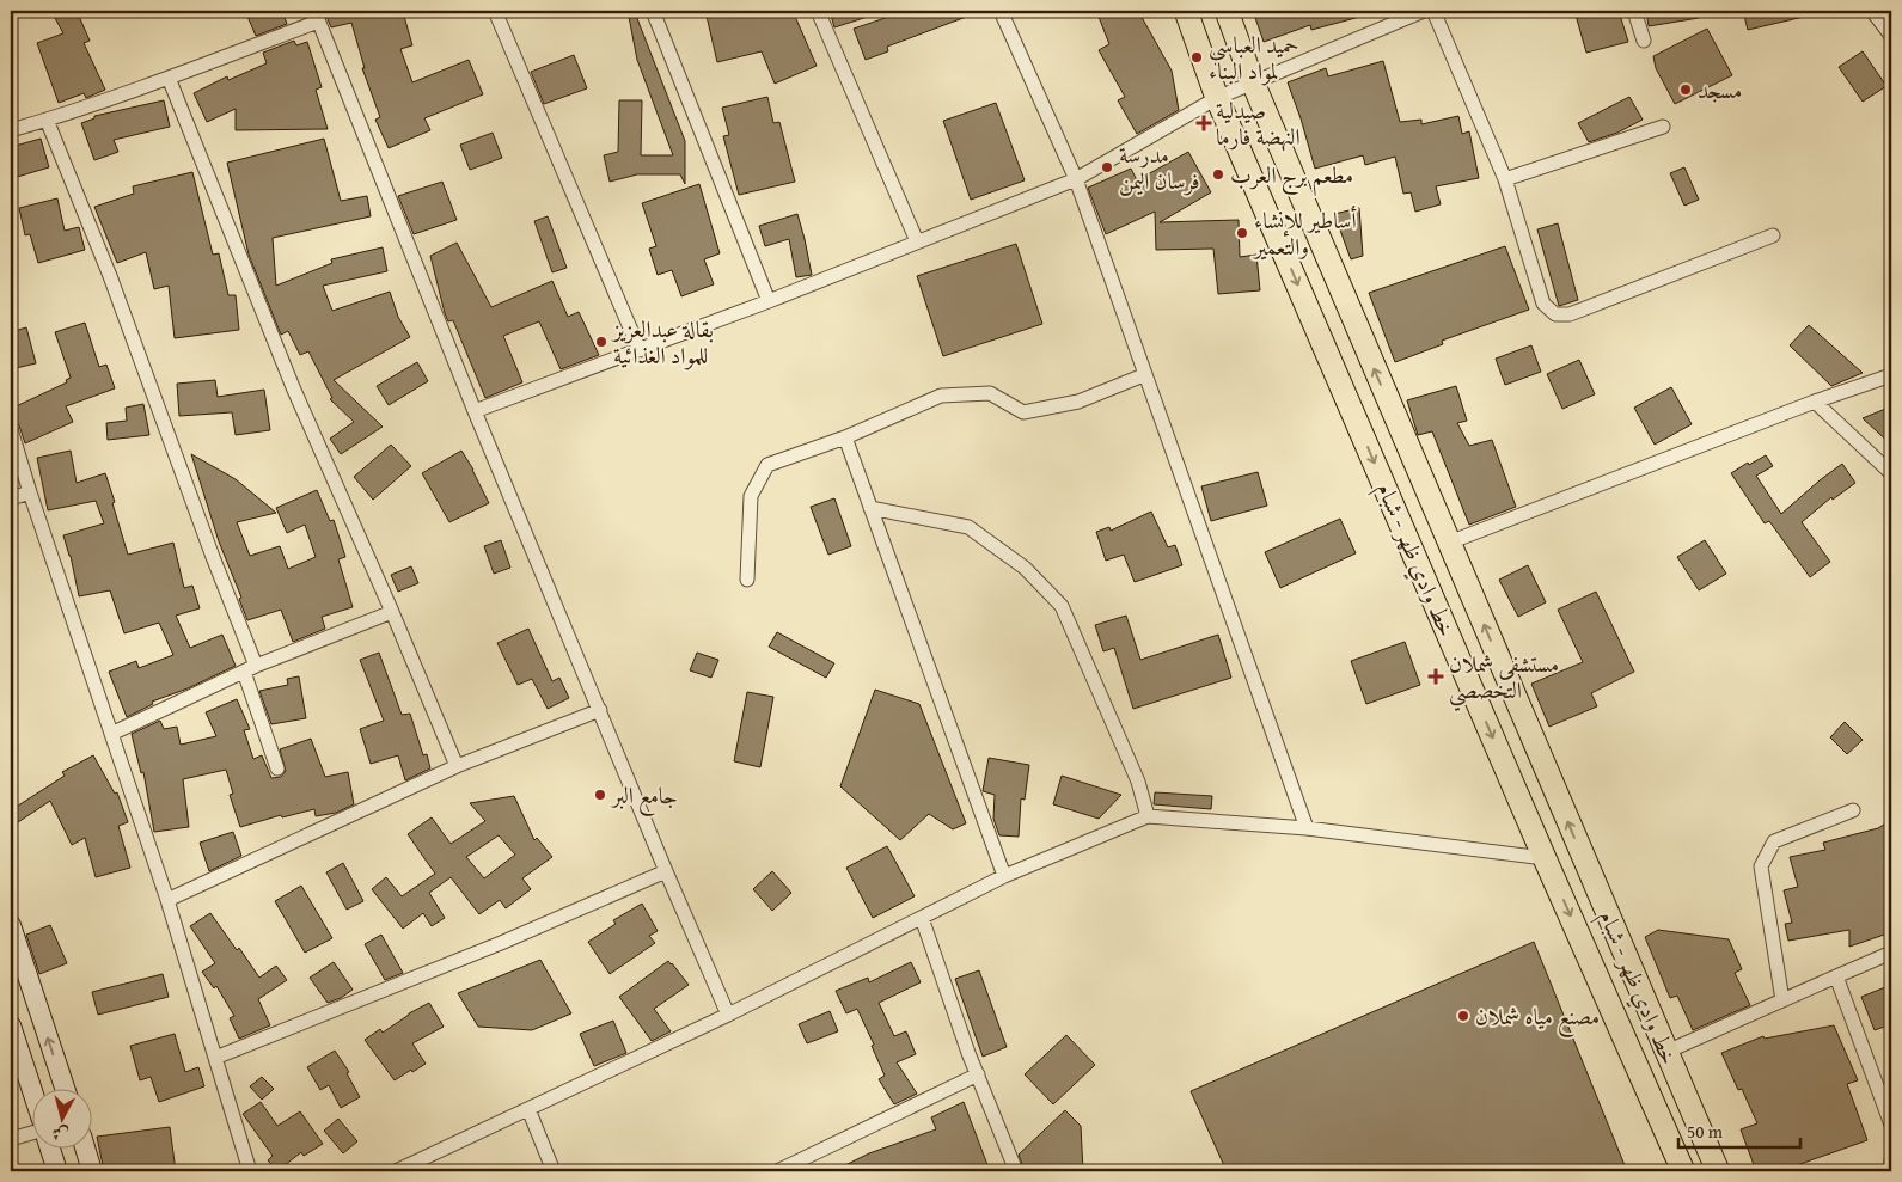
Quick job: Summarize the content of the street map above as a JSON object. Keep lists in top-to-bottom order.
{
  "streets": {
    "main road": ["خط وادي ظهر - شبام"]
  },
  "places": {
    "other": [
      "حميد العباسي لمواد البناء",
      "مسجد",
      "مدرسة فرسان اليمن",
      "مطعم برج العرب",
      "أساطير للإنشاء والتعمير",
      "بقالة عبدالعزيز للمواد الغذائية",
      "جامع البر",
      "مصنع مياه شملان"
    ],
    "health": ["صيدلية النهضة فارما", "مستشفى شملان التخصصي"]
  },
  "scale_bar": "50 m",
  "north": "bottom"
}
